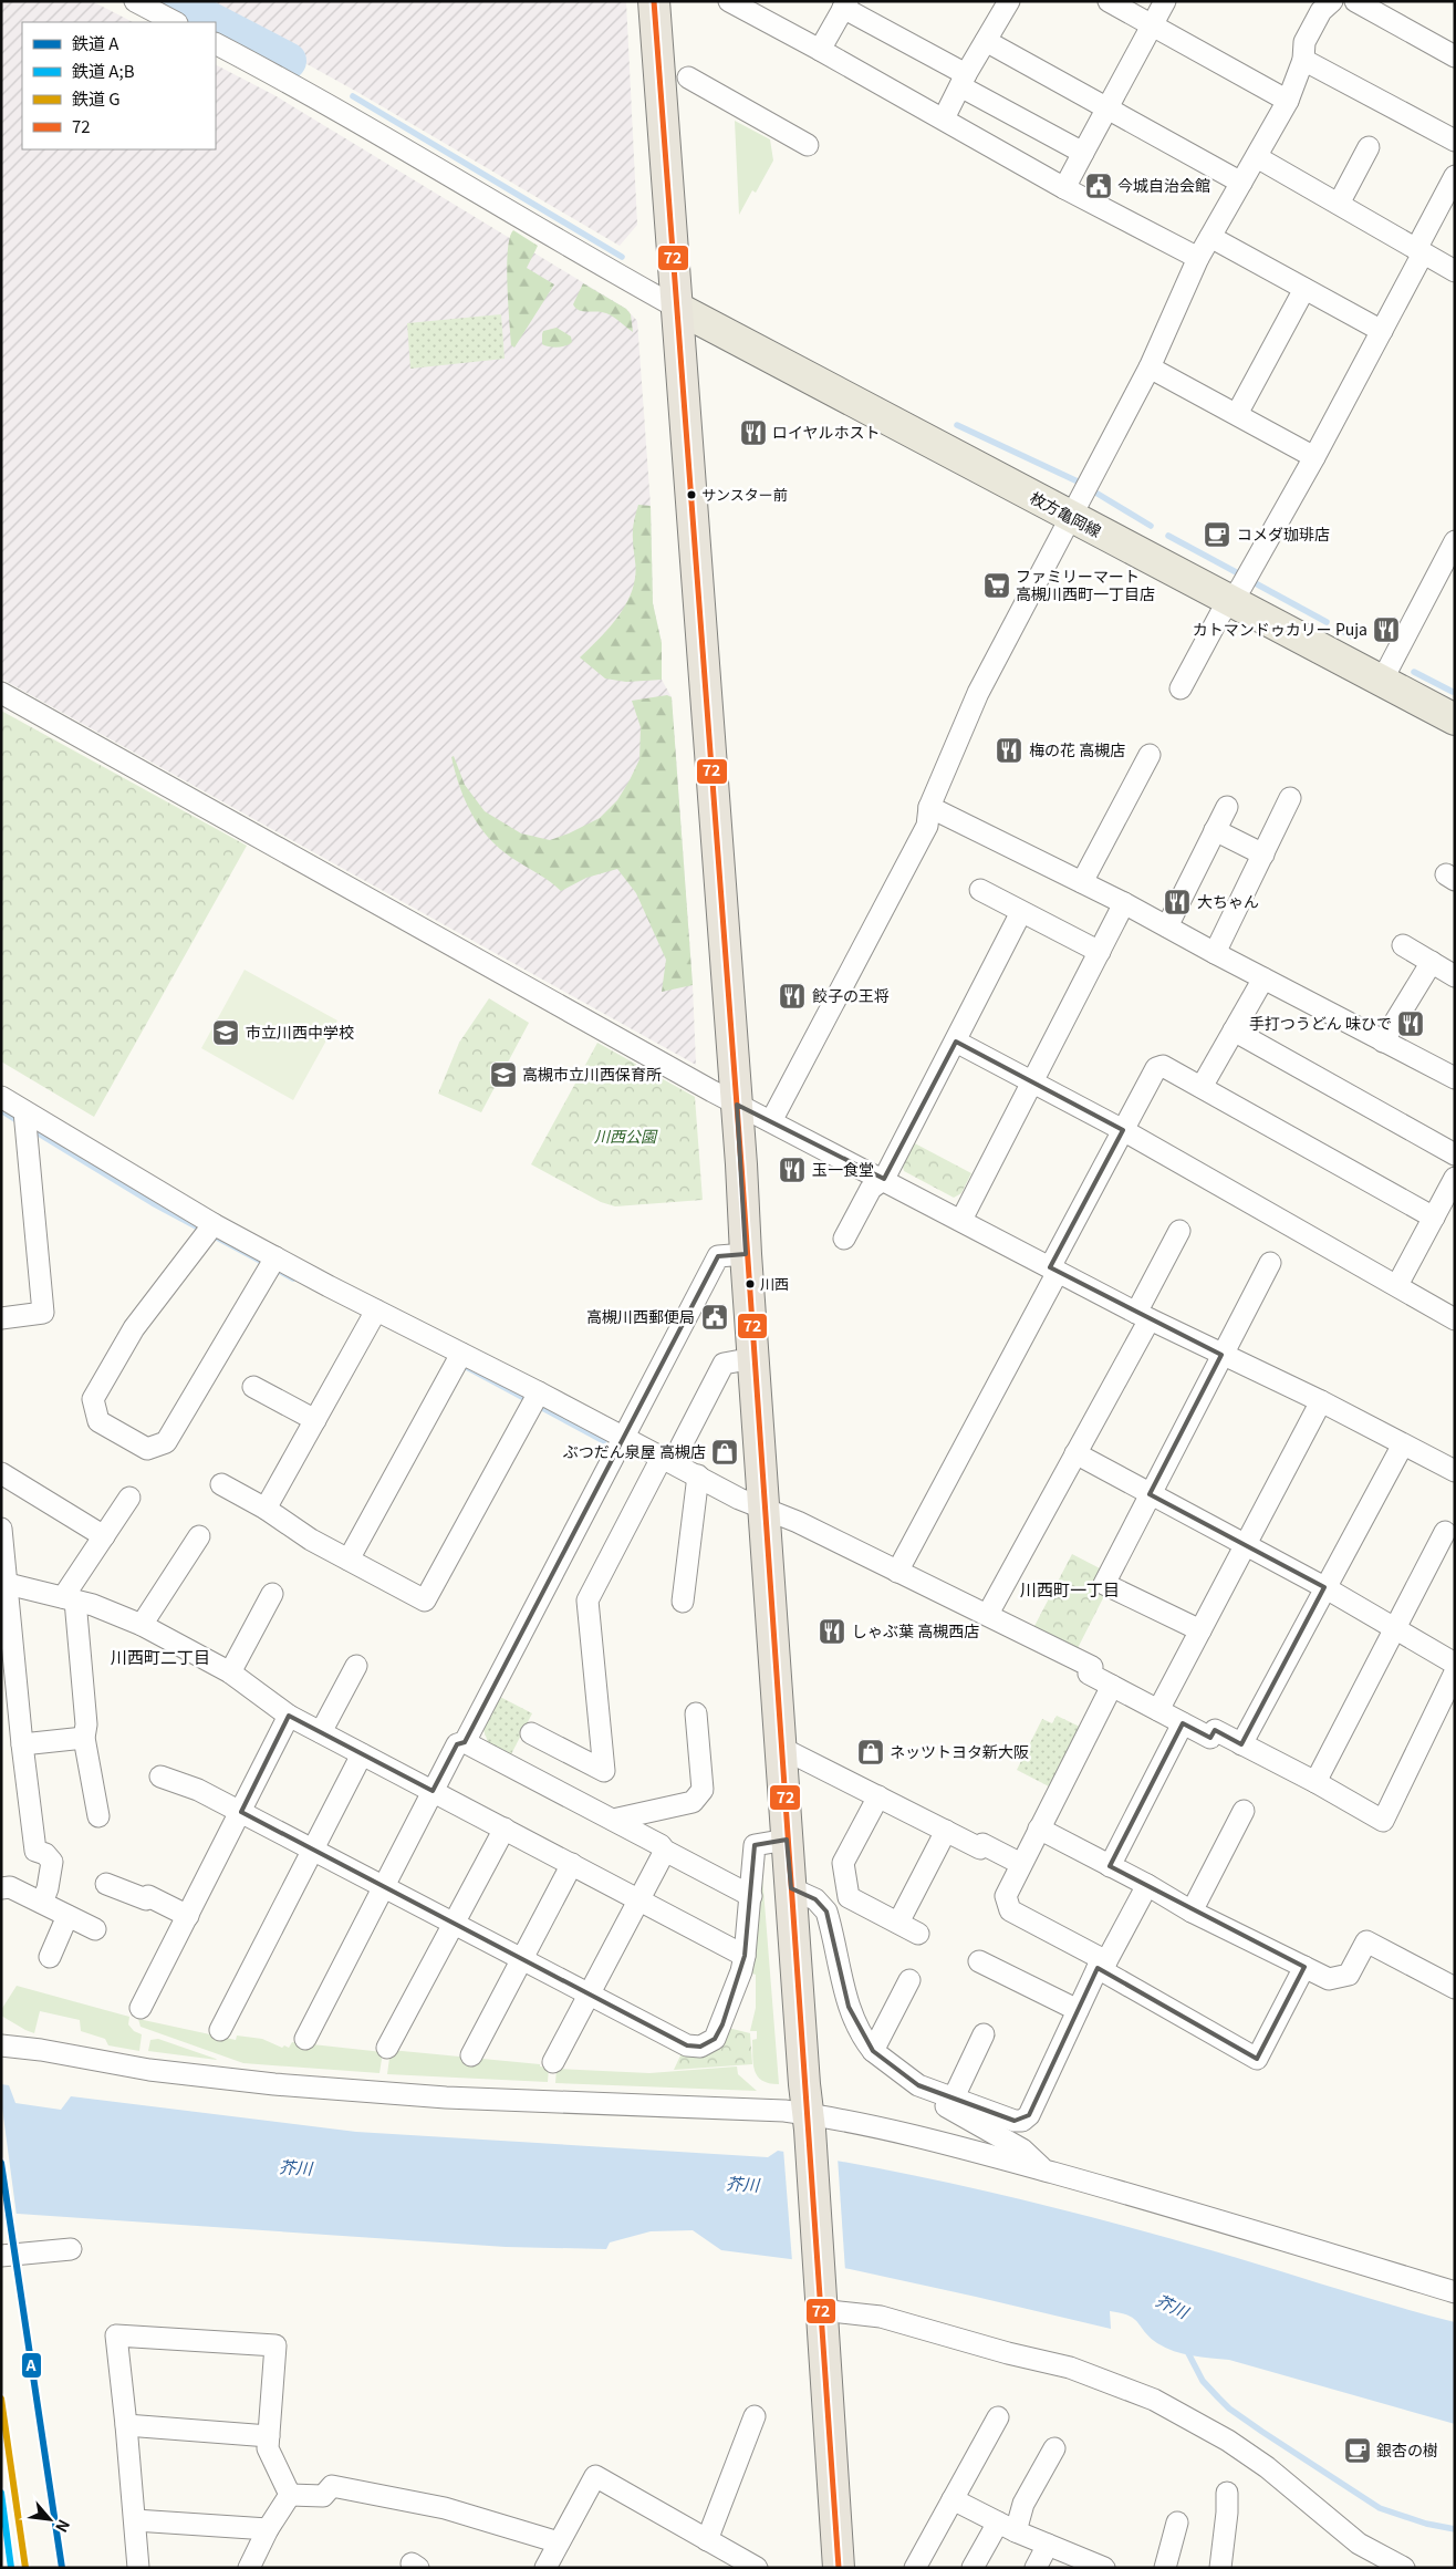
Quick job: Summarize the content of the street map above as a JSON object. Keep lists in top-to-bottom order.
{
  "streets": {
    "main road": ["枚方亀岡線"]
  },
  "districts": ["川西町一丁目", "川西町二丁目"],
  "water": ["芥川"],
  "parks": ["川西公園"],
  "places": {
    "public building": ["今城自治会館", "高槻川西郵便局"],
    "restaurant": [
      "ロイヤルホスト",
      "カトマンドゥカリー Puja",
      "梅の花 高槻店",
      "大ちゃん",
      "餃子の王将",
      "手打つうどん 味ひで",
      "玉一食堂",
      "しゃぶ葉 高槻西店"
    ],
    "other": ["サンスター前", "川西"],
    "cafe": ["コメダ珈琲店", "銀杏の樹"],
    "supermarket": ["ファミリーマート 高槻川西町一丁目店"],
    "school or university": ["市立川西中学校", "高槻市立川西保育所"],
    "shop": ["ぶつだん泉屋 高槻店", "ネッツトヨタ新大阪"]
  },
  "lines": [
    "transit line 72",
    "rail line A",
    "rail line G",
    "rail line A;B"
  ],
  "legend": [
    "鉄道 A",
    "鉄道 A;B",
    "鉄道 G",
    "72"
  ],
  "north": "bottom right"
}
